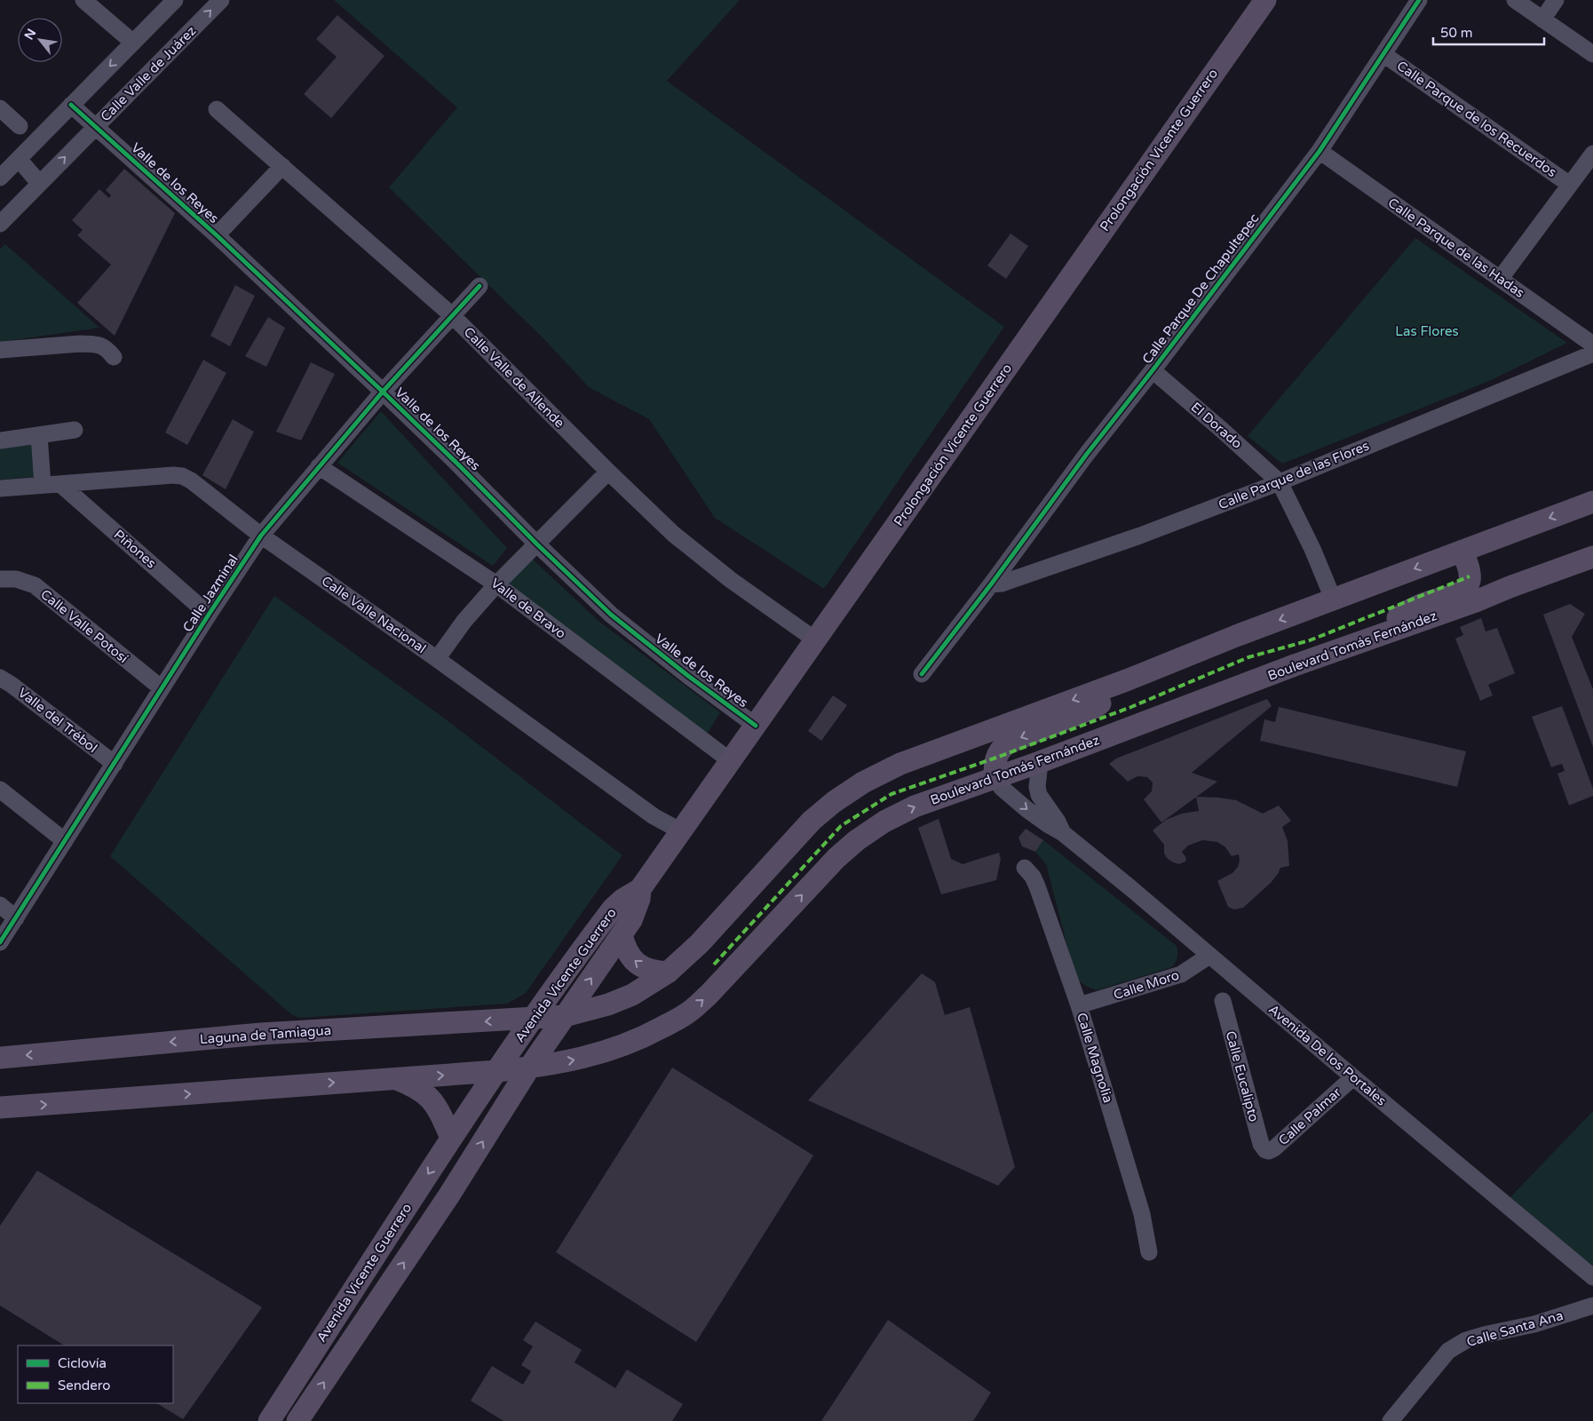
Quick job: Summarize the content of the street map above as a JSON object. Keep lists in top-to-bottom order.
{
  "streets": {
    "main road": [
      "Prolongación Vicente Guerrero",
      "Boulevard Tomás Fernández",
      "Avenida Vicente Guerrero",
      "Laguna de Tamiagua"
    ],
    "street": [
      "Calle Valle de Juárez",
      "Calle Parque de los Recuerdos",
      "Valle de los Reyes",
      "Calle Parque de las Hadas",
      "Calle Parque De Chapultepec",
      "Calle Valle de Allende",
      "El Dorado",
      "Calle Parque de las Flores",
      "Piñones",
      "Calle Jazminal",
      "Valle de Bravo",
      "Calle Valle Nacional",
      "Calle Valle Potosí",
      "Valle del Trébol",
      "Calle Moro",
      "Avenida De los Portales",
      "Calle Magnolia",
      "Calle Eucalipto",
      "Calle Palmar",
      "Calle Santa Ana"
    ]
  },
  "crossings": [
    ["Calle Valle de Juárez", "Valle de los Reyes"],
    ["Calle Parque de los Recuerdos", "Calle Parque De Chapultepec"],
    ["Prolongación Vicente Guerrero", "Valle de los Reyes"],
    ["Prolongación Vicente Guerrero", "Calle Valle de Allende"],
    ["Prolongación Vicente Guerrero", "Valle de Bravo"],
    ["Prolongación Vicente Guerrero", "Calle Valle Nacional"],
    ["Prolongación Vicente Guerrero", "Avenida Vicente Guerrero"],
    ["Valle de los Reyes", "Calle Jazminal"],
    ["Calle Parque de las Hadas", "Calle Parque De Chapultepec"],
    ["Calle Parque De Chapultepec", "El Dorado"],
    ["Calle Parque De Chapultepec", "Calle Parque de las Flores"],
    ["Calle Valle de Allende", "Calle Jazminal"],
    ["El Dorado", "Calle Parque de las Flores"],
    ["Piñones", "Calle Jazminal"],
    ["Piñones", "Calle Valle Nacional"],
    ["Calle Jazminal", "Valle de Bravo"],
    ["Calle Jazminal", "Calle Valle Nacional"],
    ["Calle Jazminal", "Calle Valle Potosí"],
    ["Calle Jazminal", "Valle del Trébol"],
    ["Boulevard Tomás Fernández", "Avenida Vicente Guerrero"],
    ["Boulevard Tomás Fernández", "Avenida De los Portales"],
    ["Avenida Vicente Guerrero", "Laguna de Tamiagua"],
    ["Calle Moro", "Avenida De los Portales"],
    ["Calle Moro", "Calle Magnolia"],
    ["Avenida De los Portales", "Calle Palmar"],
    ["Calle Eucalipto", "Calle Palmar"]
  ],
  "parks": ["Las Flores"],
  "legend": ["Ciclovía", "Sendero"],
  "scale_bar": "50 m",
  "north": "top left"
}
